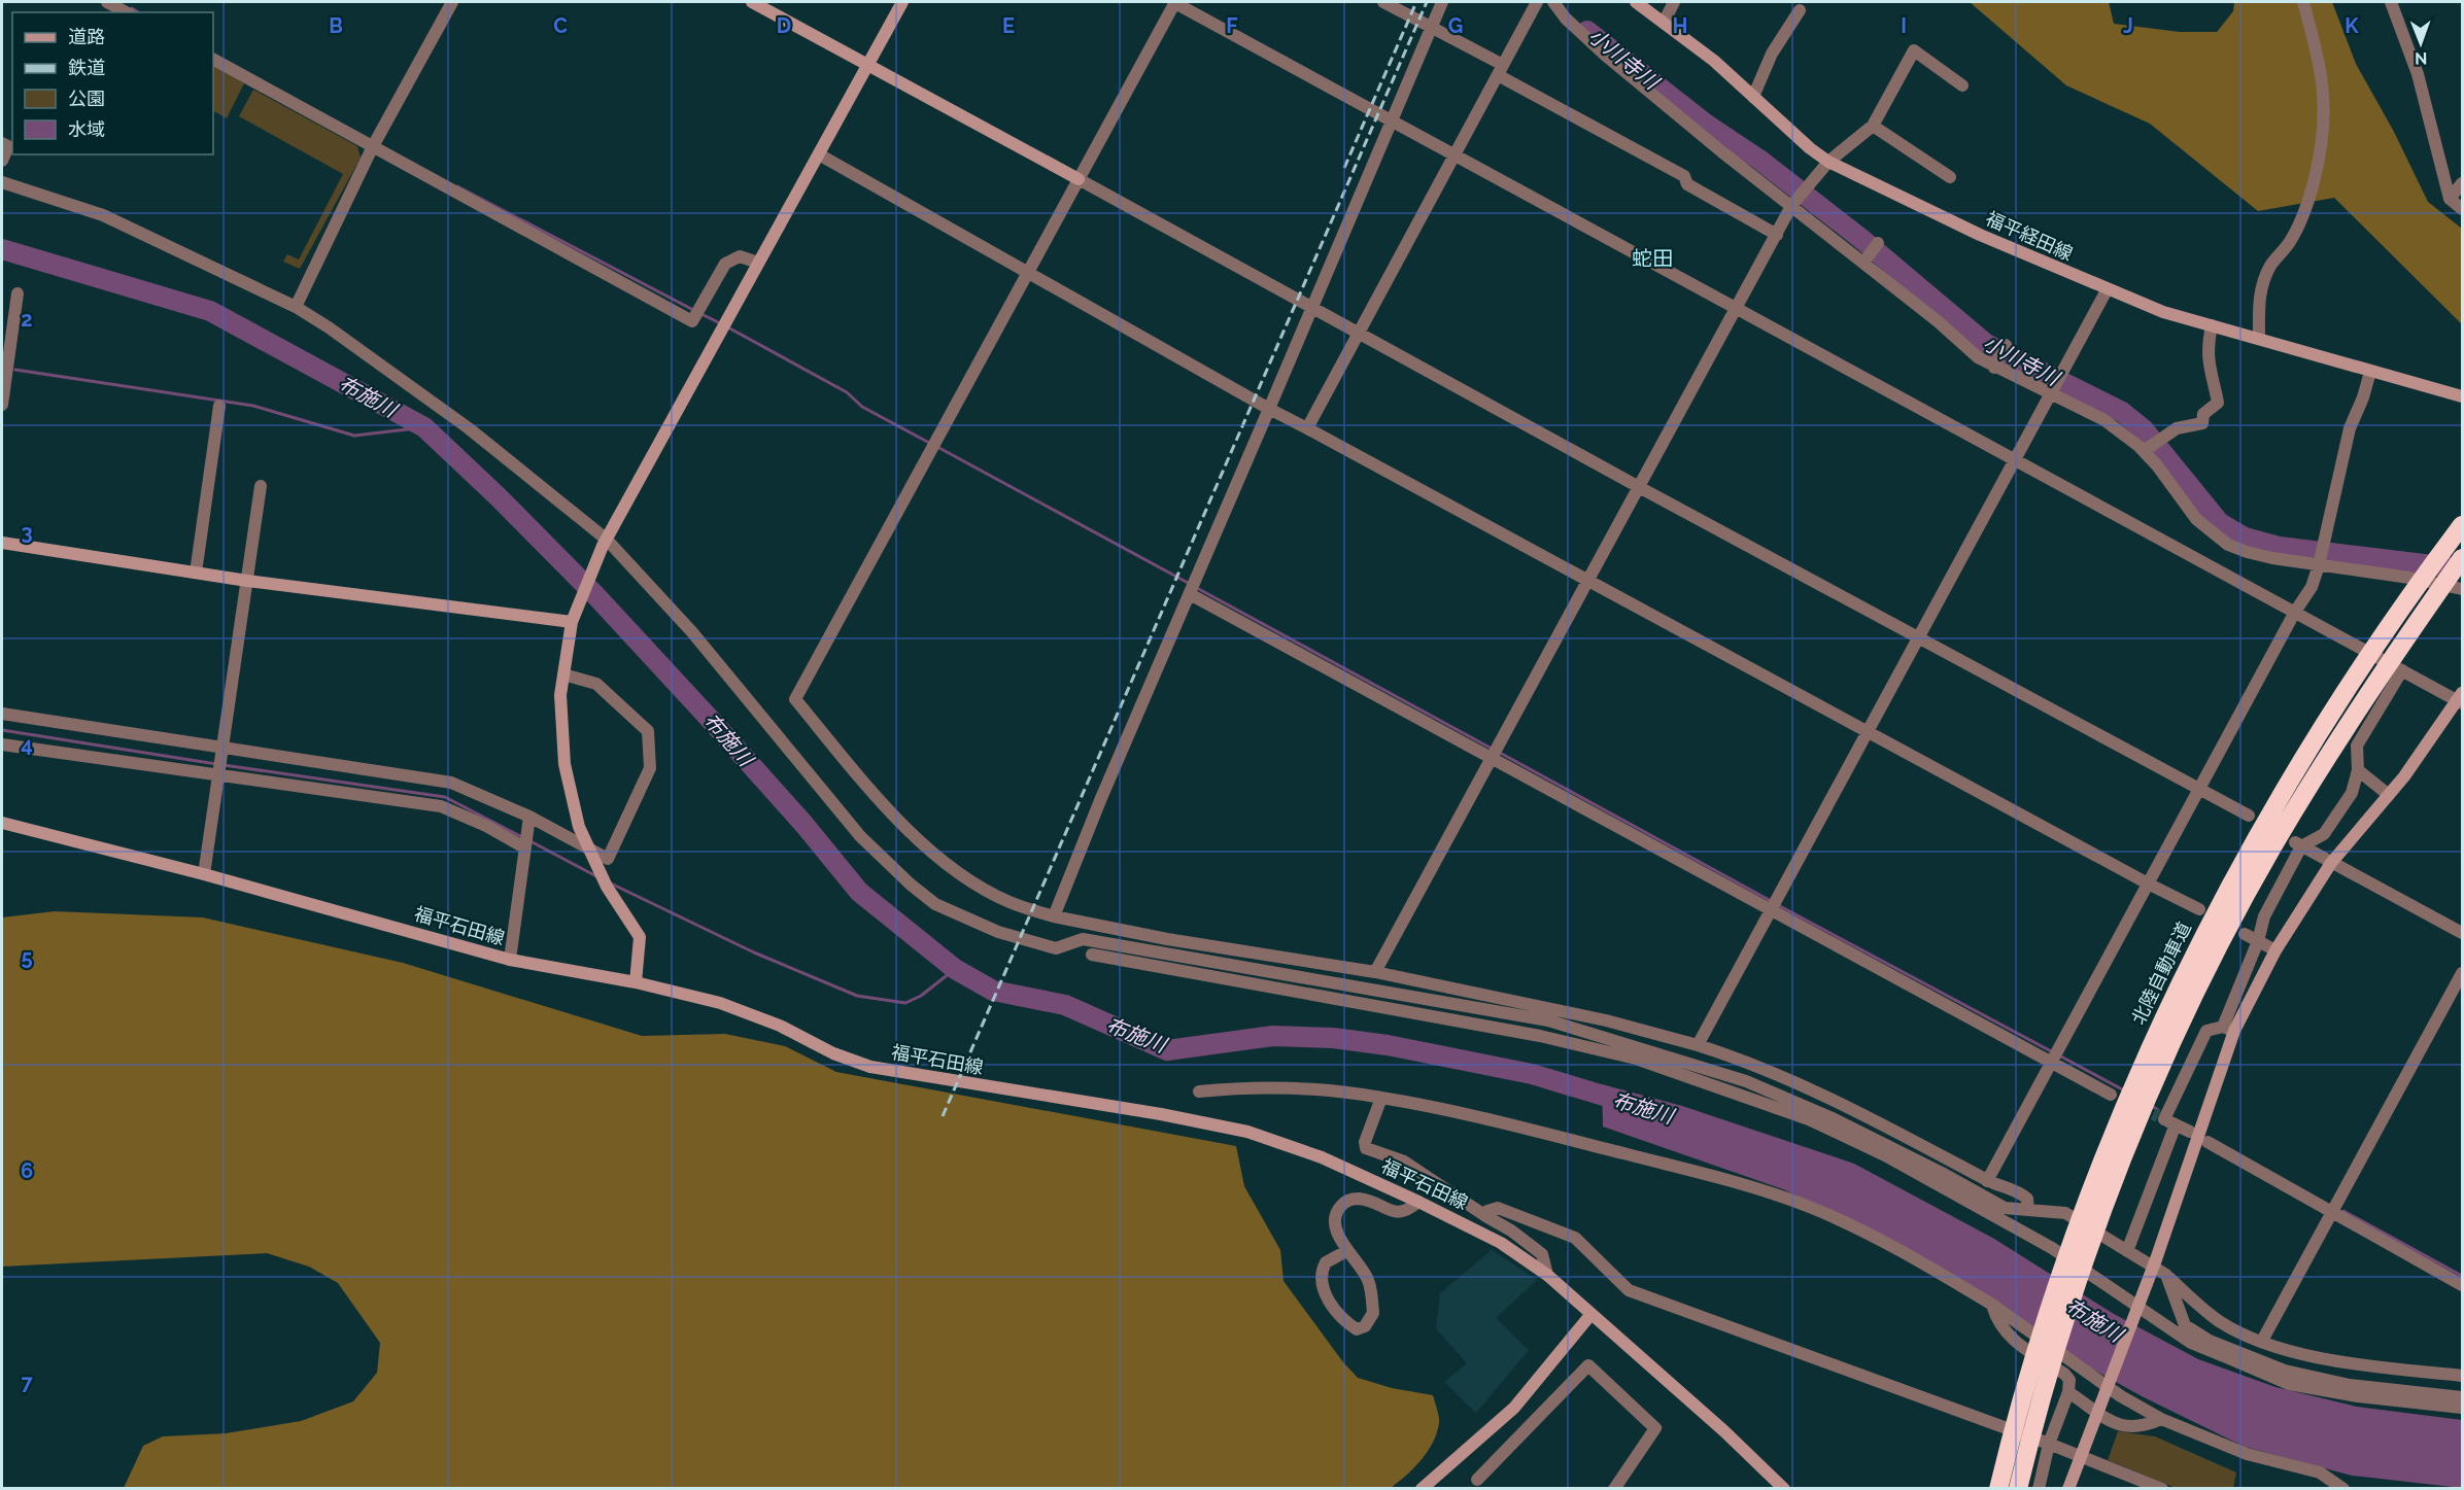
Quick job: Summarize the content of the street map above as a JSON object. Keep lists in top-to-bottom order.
{
  "streets": {
    "highway": ["北陸自動車道"],
    "street": ["福平経田線", "福平石田線"]
  },
  "districts": ["蛇田"],
  "water": ["小川寺川", "布施川"],
  "legend": [
    "道路",
    "鉄道",
    "公園",
    "水域"
  ],
  "north": "bottom",
  "grid": {
    "columns": [
      "B",
      "C",
      "D",
      "E",
      "F",
      "G",
      "H",
      "I",
      "J",
      "K"
    ],
    "rows": [
      "2",
      "3",
      "4",
      "5",
      "6",
      "7"
    ]
  }
}
